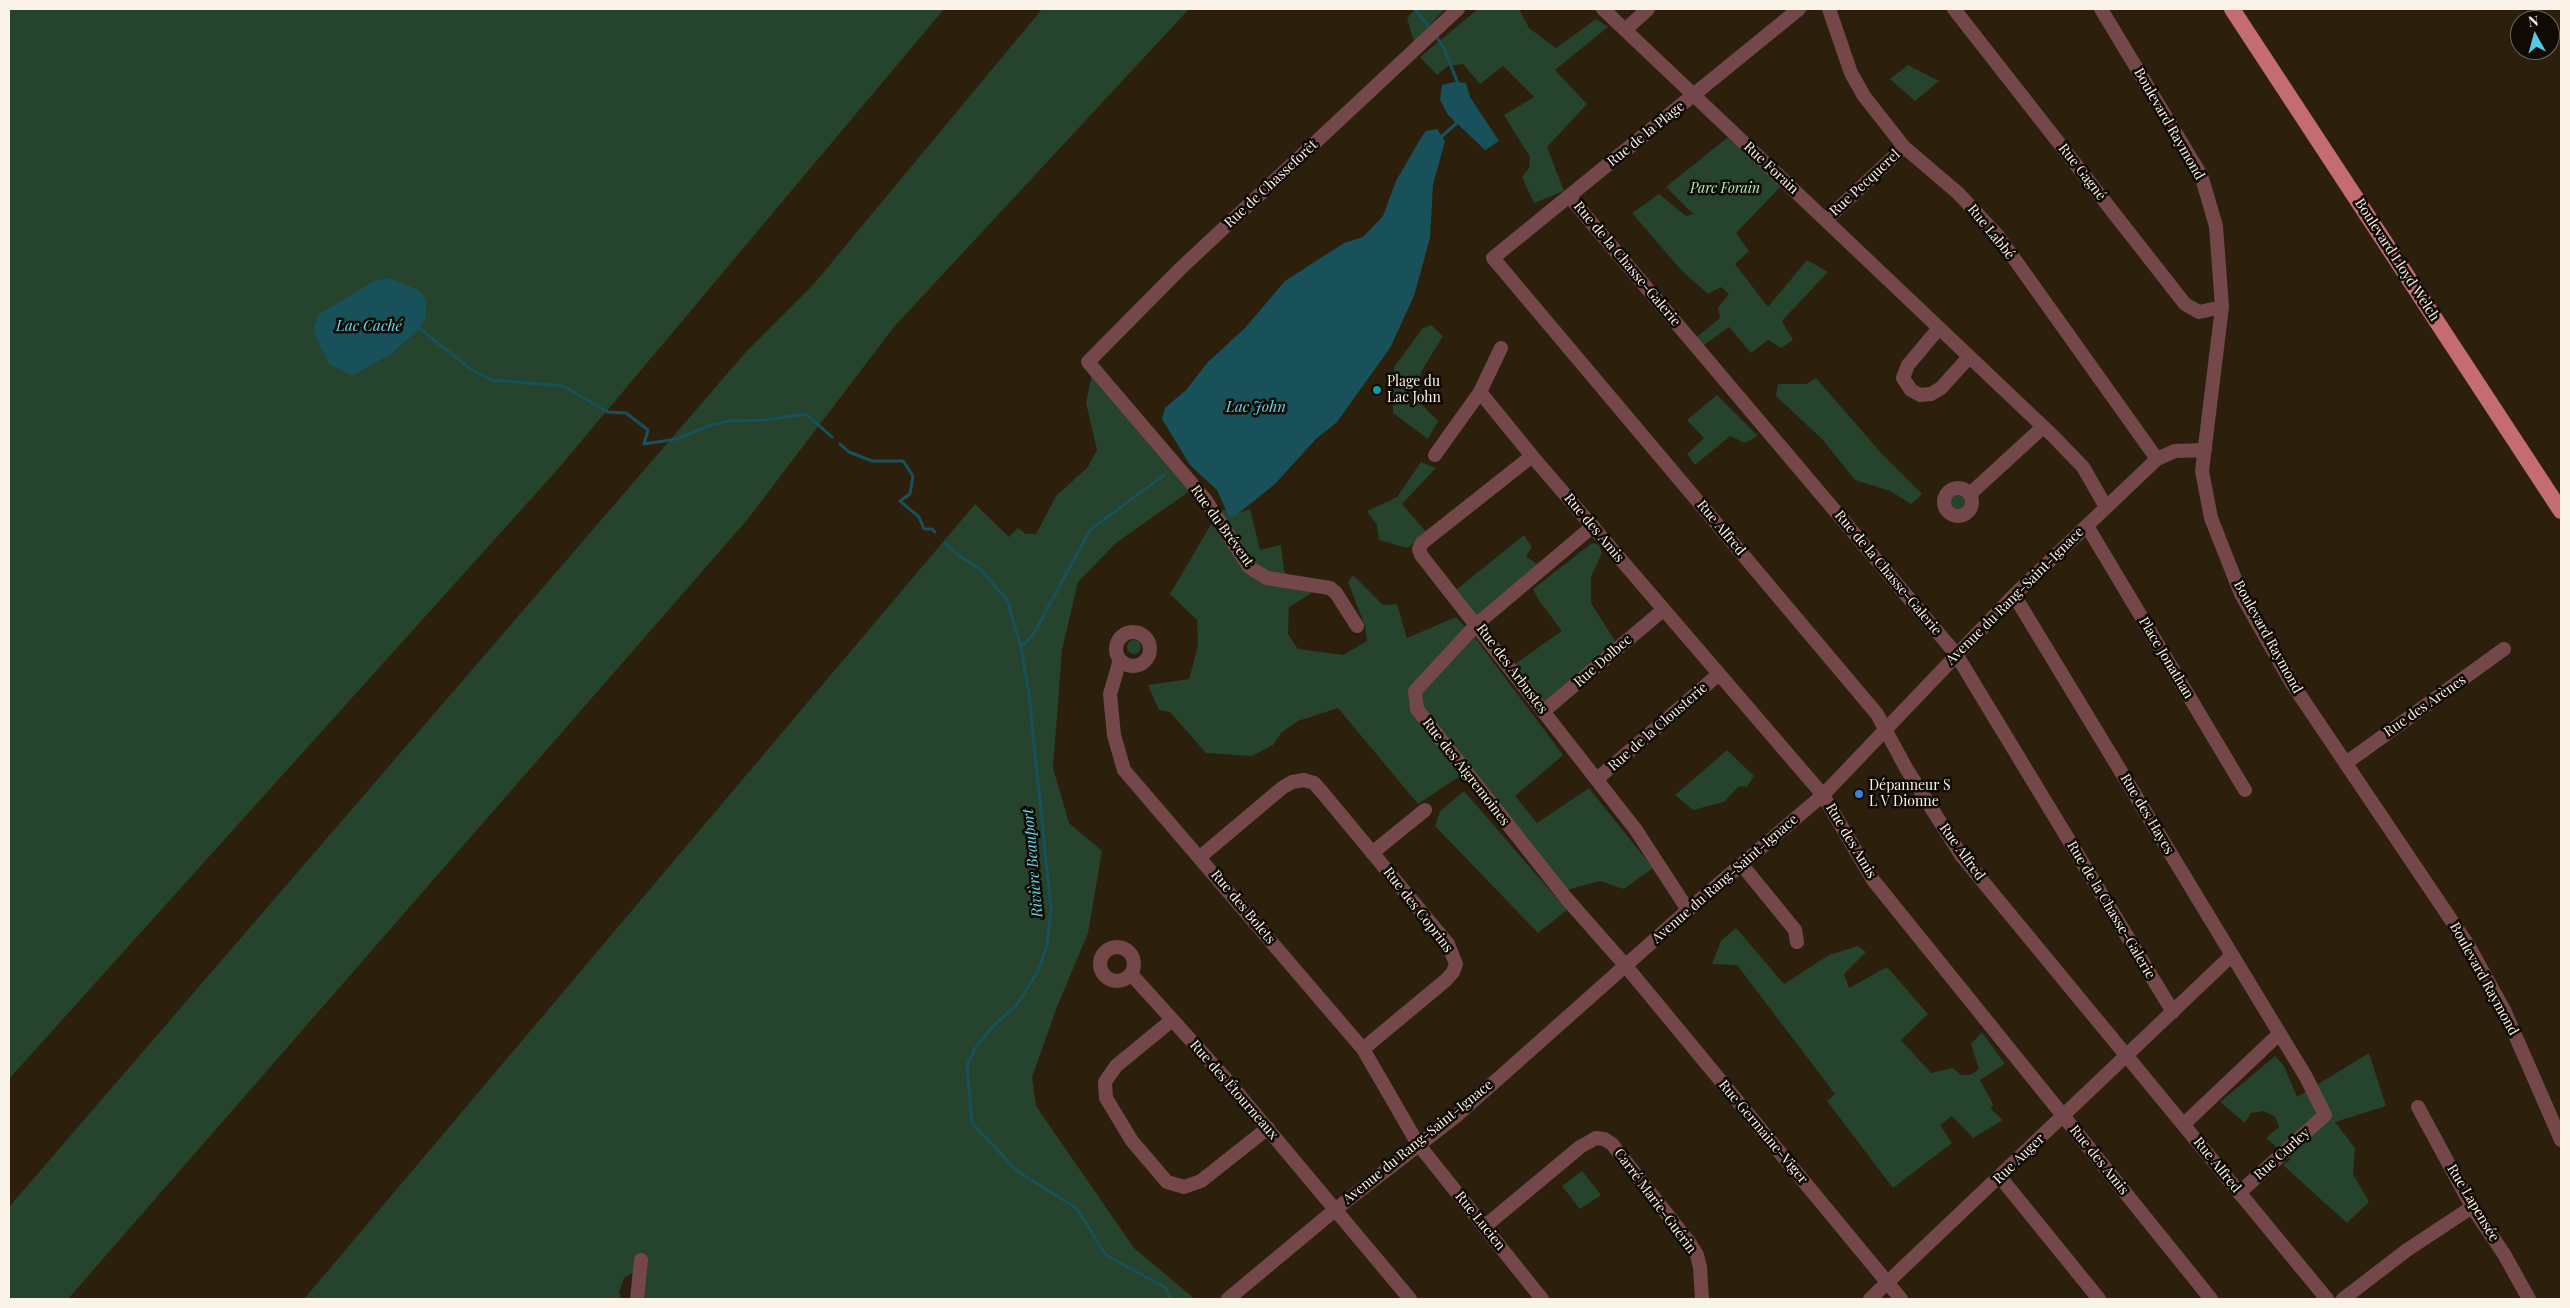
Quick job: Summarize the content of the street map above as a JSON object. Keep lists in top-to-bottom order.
{
  "streets": {
    "main road": ["Boulevard Lloyd Welch"],
    "street": [
      "Boulevard Raymond",
      "Rue de la Plage",
      "Rue Forain",
      "Rue Gagné",
      "Rue Pecquerel",
      "Rue de Chasseforêt",
      "Rue Labbé",
      "Rue de la Chasse-Galerie",
      "Rue du Brévent",
      "Rue des Amis",
      "Rue Alfred",
      "Avenue du Rang-Saint-Ignace",
      "Place Jonathan",
      "Rue Dolbec",
      "Rue des Arbustes",
      "Rue des Arènes",
      "Rue de la Clousterie",
      "Rue des Aigremoines",
      "Rue des Hayes",
      "Rue des Bolets",
      "Rue des Coprins",
      "Rue des Étourneaux",
      "Rue Germaine-Viger",
      "Rue Curley",
      "Rue Auger",
      "Carré Marie-Guérin",
      "Rue Lapensée",
      "Rue Lucien"
    ]
  },
  "crossings": [
    ["Boulevard Raymond", "Rue Gagné"],
    ["Boulevard Raymond", "Avenue du Rang-Saint-Ignace"],
    ["Boulevard Raymond", "Rue des Arènes"],
    ["Rue de la Plage", "Rue Forain"],
    ["Rue de la Plage", "Rue de la Chasse-Galerie"],
    ["Rue de la Plage", "Rue Alfred"],
    ["Rue Forain", "Rue Pecquerel"],
    ["Rue Forain", "Avenue du Rang-Saint-Ignace"],
    ["Rue Pecquerel", "Rue Labbé"],
    ["Rue de Chasseforêt", "Rue du Brévent"],
    ["Rue Labbé", "Avenue du Rang-Saint-Ignace"],
    ["Rue de la Chasse-Galerie", "Avenue du Rang-Saint-Ignace"],
    ["Rue de la Chasse-Galerie", "Rue Auger"],
    ["Rue des Amis", "Avenue du Rang-Saint-Ignace"],
    ["Rue des Amis", "Rue Dolbec"],
    ["Rue des Amis", "Rue des Arbustes"],
    ["Rue des Amis", "Rue de la Clousterie"],
    ["Rue des Amis", "Rue des Aigremoines"],
    ["Rue des Amis", "Rue Auger"],
    ["Rue Alfred", "Avenue du Rang-Saint-Ignace"],
    ["Rue Alfred", "Rue Curley"],
    ["Rue Alfred", "Rue Auger"],
    ["Avenue du Rang-Saint-Ignace", "Place Jonathan"],
    ["Avenue du Rang-Saint-Ignace", "Rue des Arbustes"],
    ["Avenue du Rang-Saint-Ignace", "Rue des Aigremoines"],
    ["Avenue du Rang-Saint-Ignace", "Rue des Hayes"],
    ["Avenue du Rang-Saint-Ignace", "Rue des Bolets"],
    ["Avenue du Rang-Saint-Ignace", "Rue des Étourneaux"],
    ["Avenue du Rang-Saint-Ignace", "Rue Germaine-Viger"],
    ["Avenue du Rang-Saint-Ignace", "Rue Lucien"],
    ["Rue Dolbec", "Rue des Arbustes"],
    ["Rue des Arbustes", "Rue de la Clousterie"],
    ["Rue des Arbustes", "Rue des Aigremoines"],
    ["Rue des Aigremoines", "Rue Germaine-Viger"],
    ["Rue des Hayes", "Rue Curley"],
    ["Rue des Hayes", "Rue Auger"],
    ["Rue des Bolets", "Rue des Coprins"],
    ["Rue des Bolets", "Rue Lucien"],
    ["Rue Germaine-Viger", "Rue Auger"],
    ["Carré Marie-Guérin", "Rue Lucien"]
  ],
  "water": ["Lac Caché", "Lac John", "Rivière Beauport"],
  "parks": ["Parc Forain"],
  "places": ["Plage du Lac John", "Dépanneur S L V Dionne"],
  "north": "top"
}
